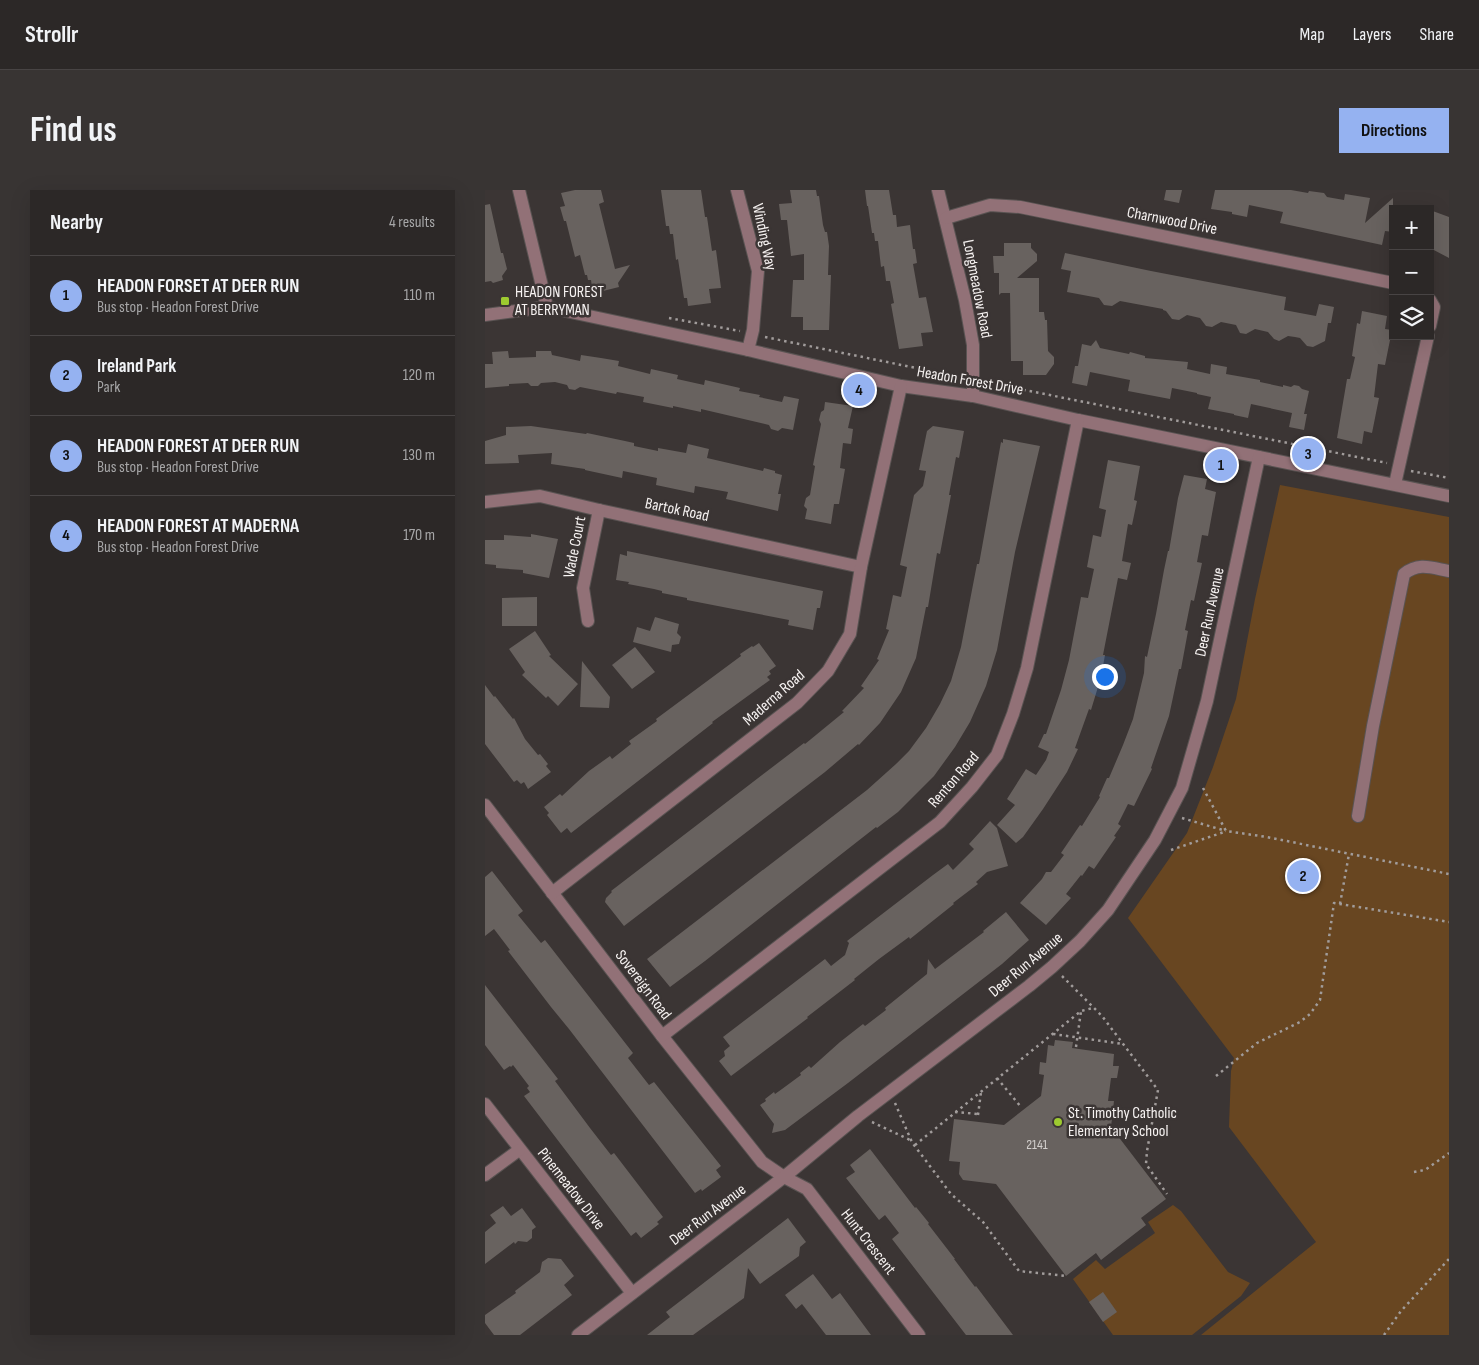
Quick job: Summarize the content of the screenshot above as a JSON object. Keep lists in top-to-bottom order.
{
  "streets": {
    "street": [
      "Charnwood Drive",
      "Winding Way",
      "Longmeadow Road",
      "Headon Forest Drive",
      "Bartok Road",
      "Wade Court",
      "Deer Run Avenue",
      "Maderna Road",
      "Renton Road",
      "Sovereign Road",
      "Pinemeadow Drive",
      "Hunt Crescent"
    ]
  },
  "crossings": [
    ["Charnwood Drive", "Longmeadow Road"],
    ["Winding Way", "Headon Forest Drive"],
    ["Longmeadow Road", "Headon Forest Drive"],
    ["Headon Forest Drive", "Deer Run Avenue"],
    ["Headon Forest Drive", "Maderna Road"],
    ["Headon Forest Drive", "Renton Road"],
    ["Bartok Road", "Wade Court"],
    ["Bartok Road", "Maderna Road"],
    ["Deer Run Avenue", "Sovereign Road"],
    ["Deer Run Avenue", "Pinemeadow Drive"],
    ["Deer Run Avenue", "Hunt Crescent"],
    ["Maderna Road", "Sovereign Road"],
    ["Renton Road", "Sovereign Road"],
    ["Sovereign Road", "Hunt Crescent"]
  ],
  "places": {
    "transit": ["HEADON FOREST AT BERRYMAN"],
    "other": ["St. Timothy Catholic Elementary School"]
  },
  "house_numbers": ["2141"],
  "page": {
    "header": "Strollr",
    "nav": ["Map", "Layers", "Share"],
    "buttons": "Directions",
    "title": "Find us",
    "heading": ["Nearby", "4 results"],
    "map_buttons": ["+", "−"],
    "list": [
      {
        "mark": "1",
        "name": "HEADON FORSET AT DEER RUN",
        "note": "Bus stop · Headon Forest Drive",
        "value": "110 m"
      },
      {
        "mark": "2",
        "name": "Ireland Park",
        "note": "Park",
        "value": "120 m"
      },
      {
        "mark": "3",
        "name": "HEADON FOREST AT DEER RUN",
        "note": "Bus stop · Headon Forest Drive",
        "value": "130 m"
      },
      {
        "mark": "4",
        "name": "HEADON FOREST AT MADERNA",
        "note": "Bus stop · Headon Forest Drive",
        "value": "170 m"
      }
    ],
    "pins": [
      "4",
      "3",
      "1",
      "2"
    ]
  }
}
